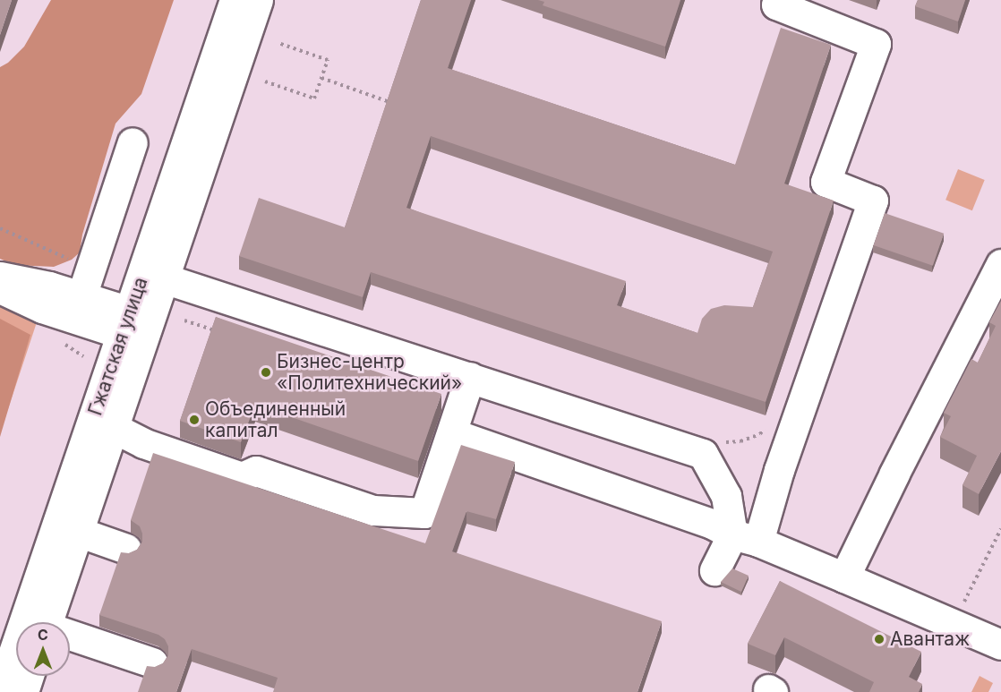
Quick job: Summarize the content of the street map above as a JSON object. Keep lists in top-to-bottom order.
{
  "streets": {
    "street": ["Гжатская улица"]
  },
  "places": ["Бизнес-центр «Политехнический»", "Объединенный капитал", "Авантаж"],
  "north": "top"
}
